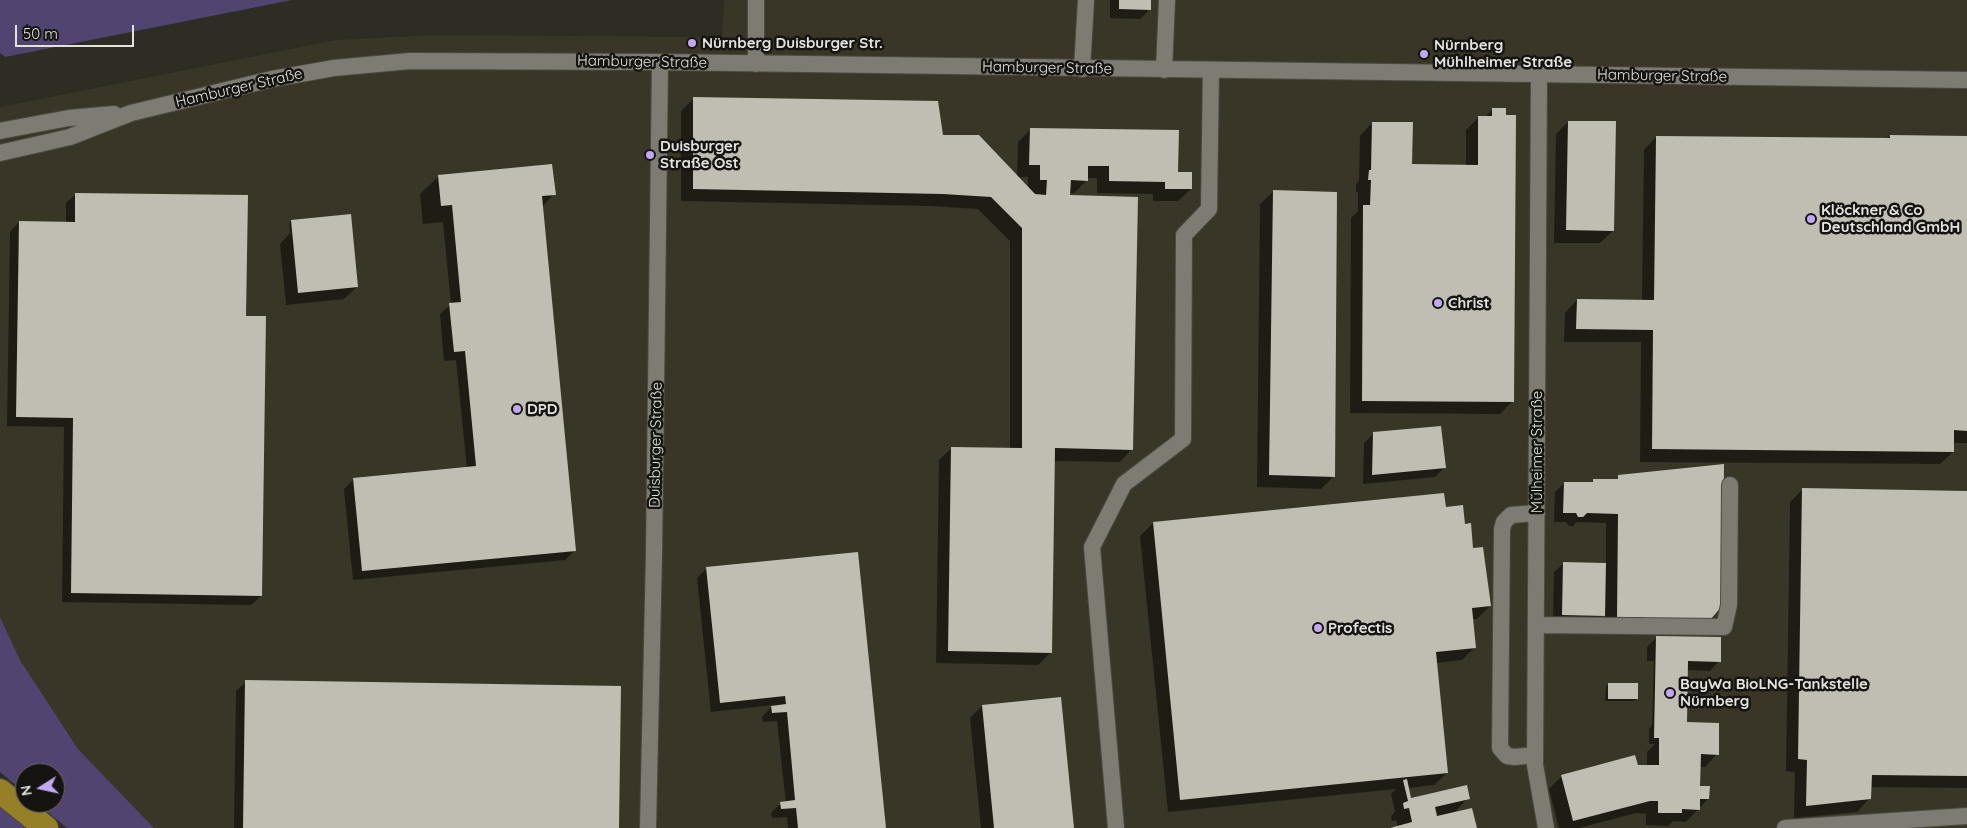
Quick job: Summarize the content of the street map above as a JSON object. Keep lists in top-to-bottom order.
{
  "streets": {
    "street": ["Hamburger Straße", "Duisburger Straße", "Mülheimer Straße"]
  },
  "crossings": [
    ["Hamburger Straße", "Duisburger Straße"],
    ["Hamburger Straße", "Mülheimer Straße"]
  ],
  "places": [
    "Nürnberg Duisburger Str.",
    "Nürnberg Mühlheimer Straße",
    "Duisburger Straße Ost",
    "Klöckner & Co Deutschland GmbH",
    "Christ",
    "DPD",
    "Profectis",
    "BayWa BioLNG-Tankstelle Nürnberg"
  ],
  "scale_bar": "50 m",
  "north": "left"
}
